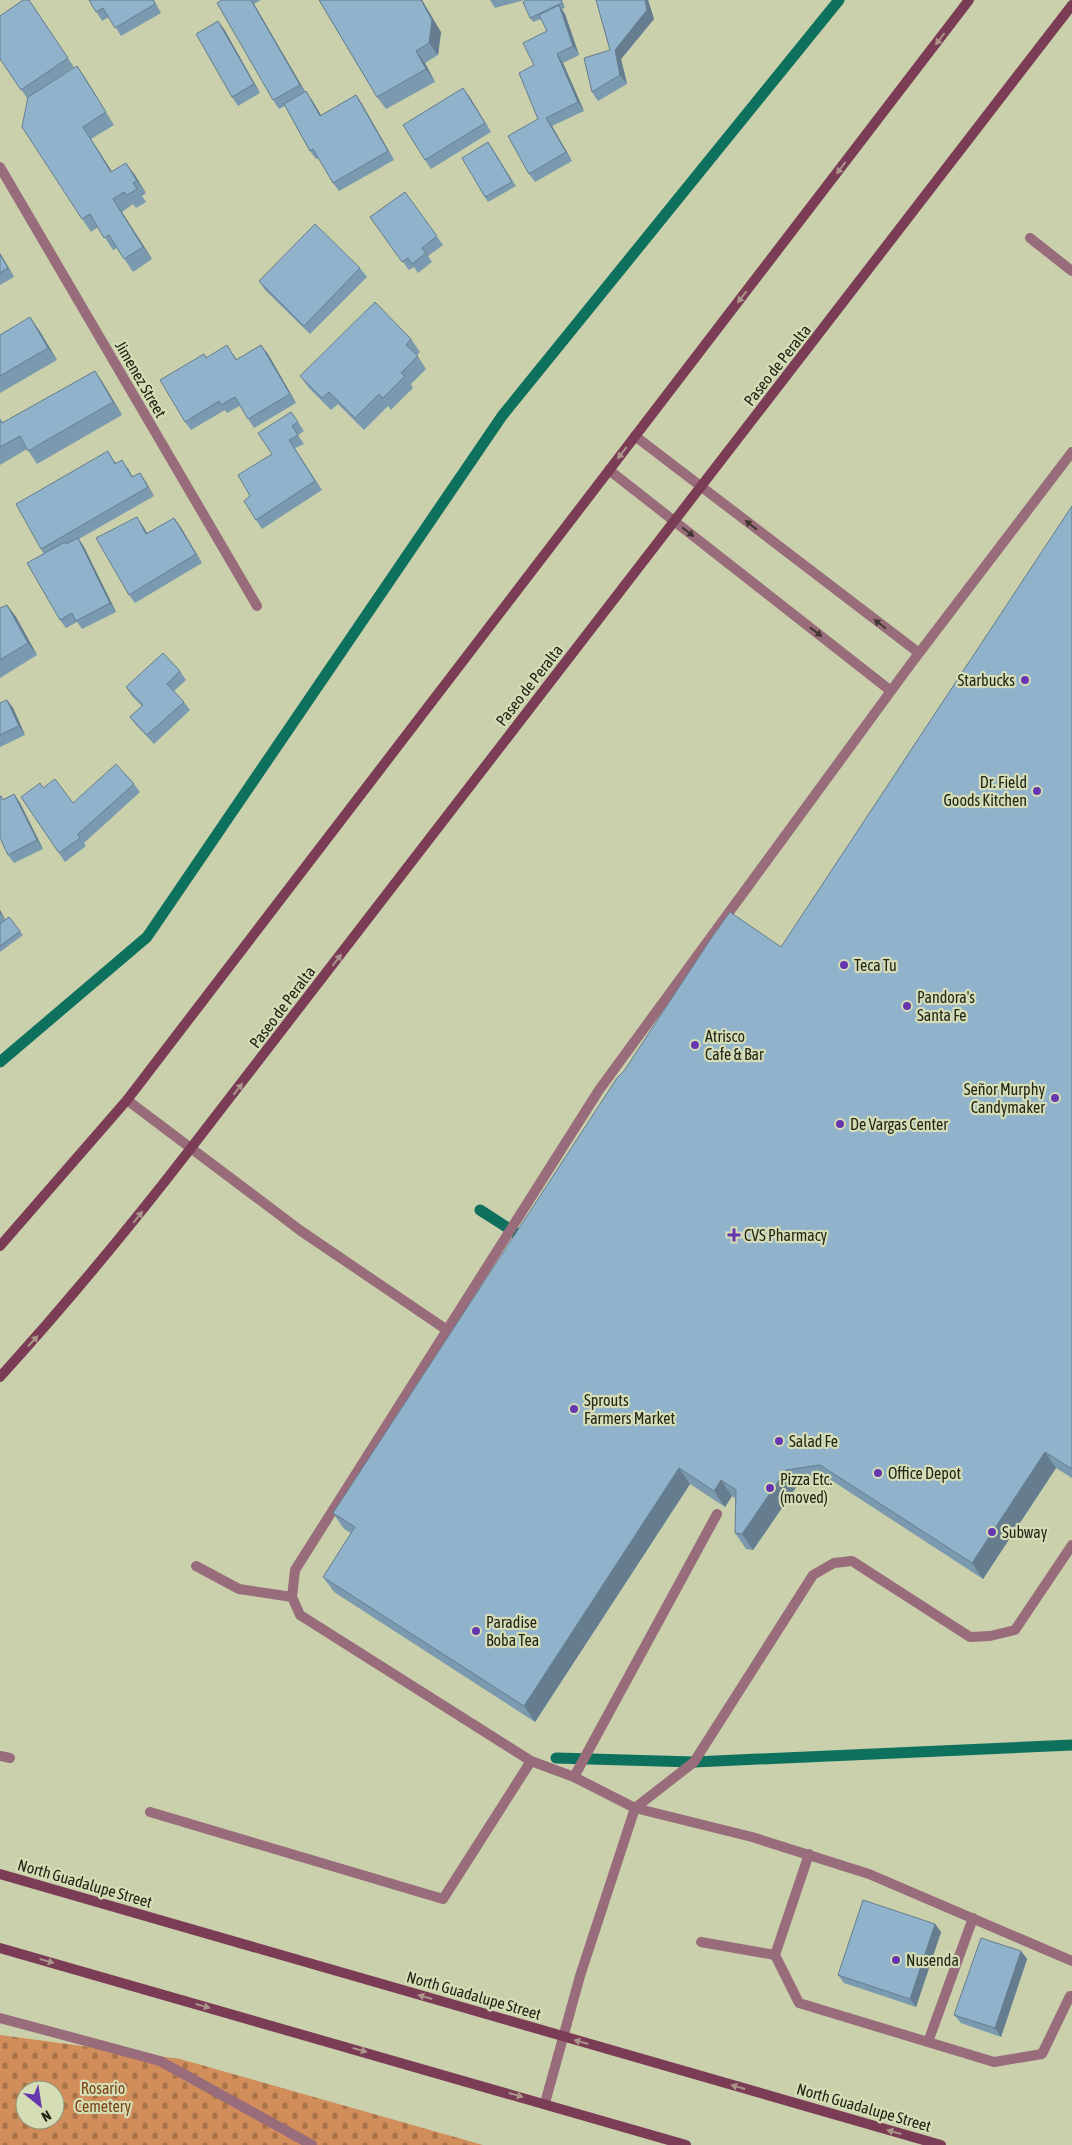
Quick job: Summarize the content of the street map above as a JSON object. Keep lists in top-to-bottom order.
{
  "streets": {
    "main road": ["Paseo de Peralta", "North Guadalupe Street"],
    "street": ["Jimenez Street"]
  },
  "parks": ["Rosario Cemetery"],
  "places": {
    "other": [
      "Starbucks",
      "Dr. Field Goods Kitchen",
      "Teca Tu",
      "Pandora's Santa Fe",
      "Atrisco Cafe & Bar",
      "Señor Murphy Candymaker",
      "De Vargas Center",
      "Sprouts Farmers Market",
      "Salad Fe",
      "Office Depot",
      "Pizza Etc. (moved)",
      "Subway",
      "Paradise Boba Tea",
      "Nusenda"
    ],
    "health": ["CVS Pharmacy"]
  },
  "north": "bottom right"
}
